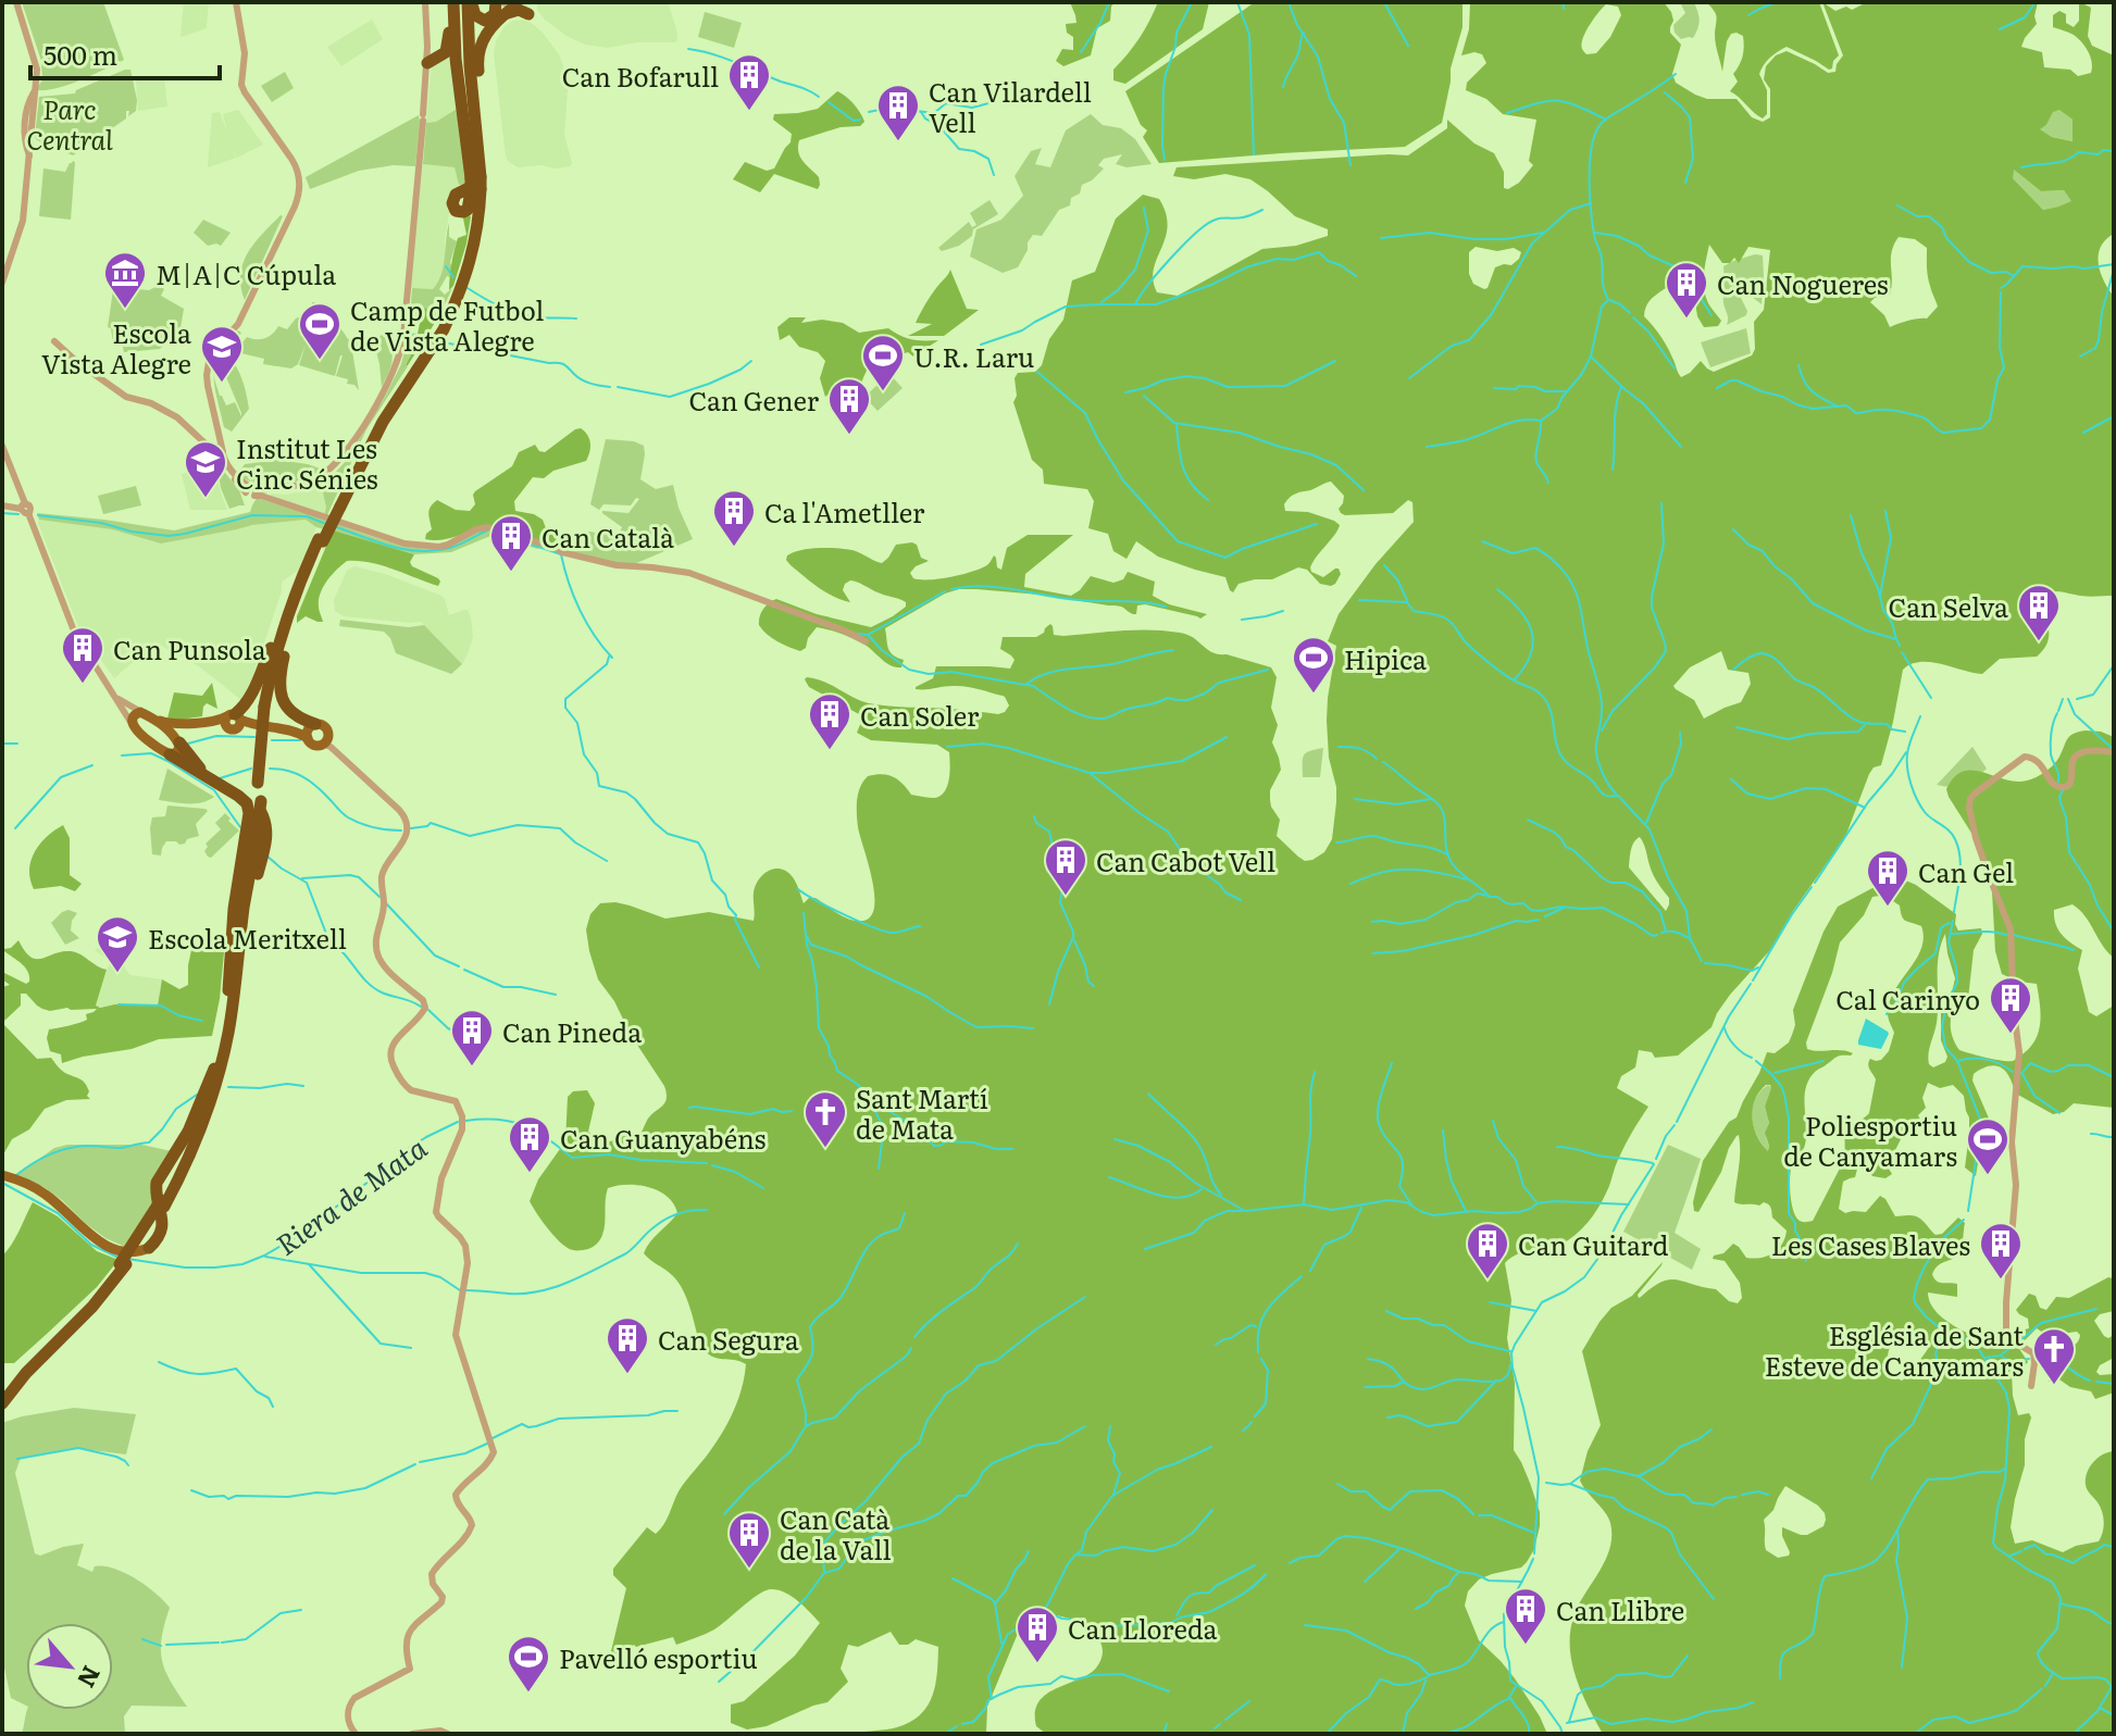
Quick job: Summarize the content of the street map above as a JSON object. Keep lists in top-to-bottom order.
{
  "water": ["Riera de Mata"],
  "parks": ["Parc Central"],
  "places": {
    "building": [
      "Can Bofarull",
      "Can Vilardell Vell",
      "Can Nogueres",
      "Can Gener",
      "Ca l'Ametller",
      "Can Català",
      "Can Selva",
      "Can Punsola",
      "Can Soler",
      "Can Cabot Vell",
      "Can Gel",
      "Cal Carinyo",
      "Can Pineda",
      "Can Guanyabéns",
      "Can Guitard",
      "Les Cases Blaves",
      "Can Segura",
      "Can Catà de la Vall",
      "Can Llibre",
      "Can Lloreda"
    ],
    "museum": ["M|A|C Cúpula"],
    "sports": [
      "Camp de Futbol de Vista Alegre",
      "U.R. Laru",
      "Hipica",
      "Poliesportiu de Canyamars",
      "Pavelló esportiu"
    ],
    "school or university": ["Escola Vista Alegre", "Institut Les Cinc Sénies", "Escola Meritxell"],
    "church": ["Sant Martí de Mata", "Església de Sant Esteve de Canyamars"]
  },
  "scale_bar": "500 m",
  "north": "bottom right"
}
